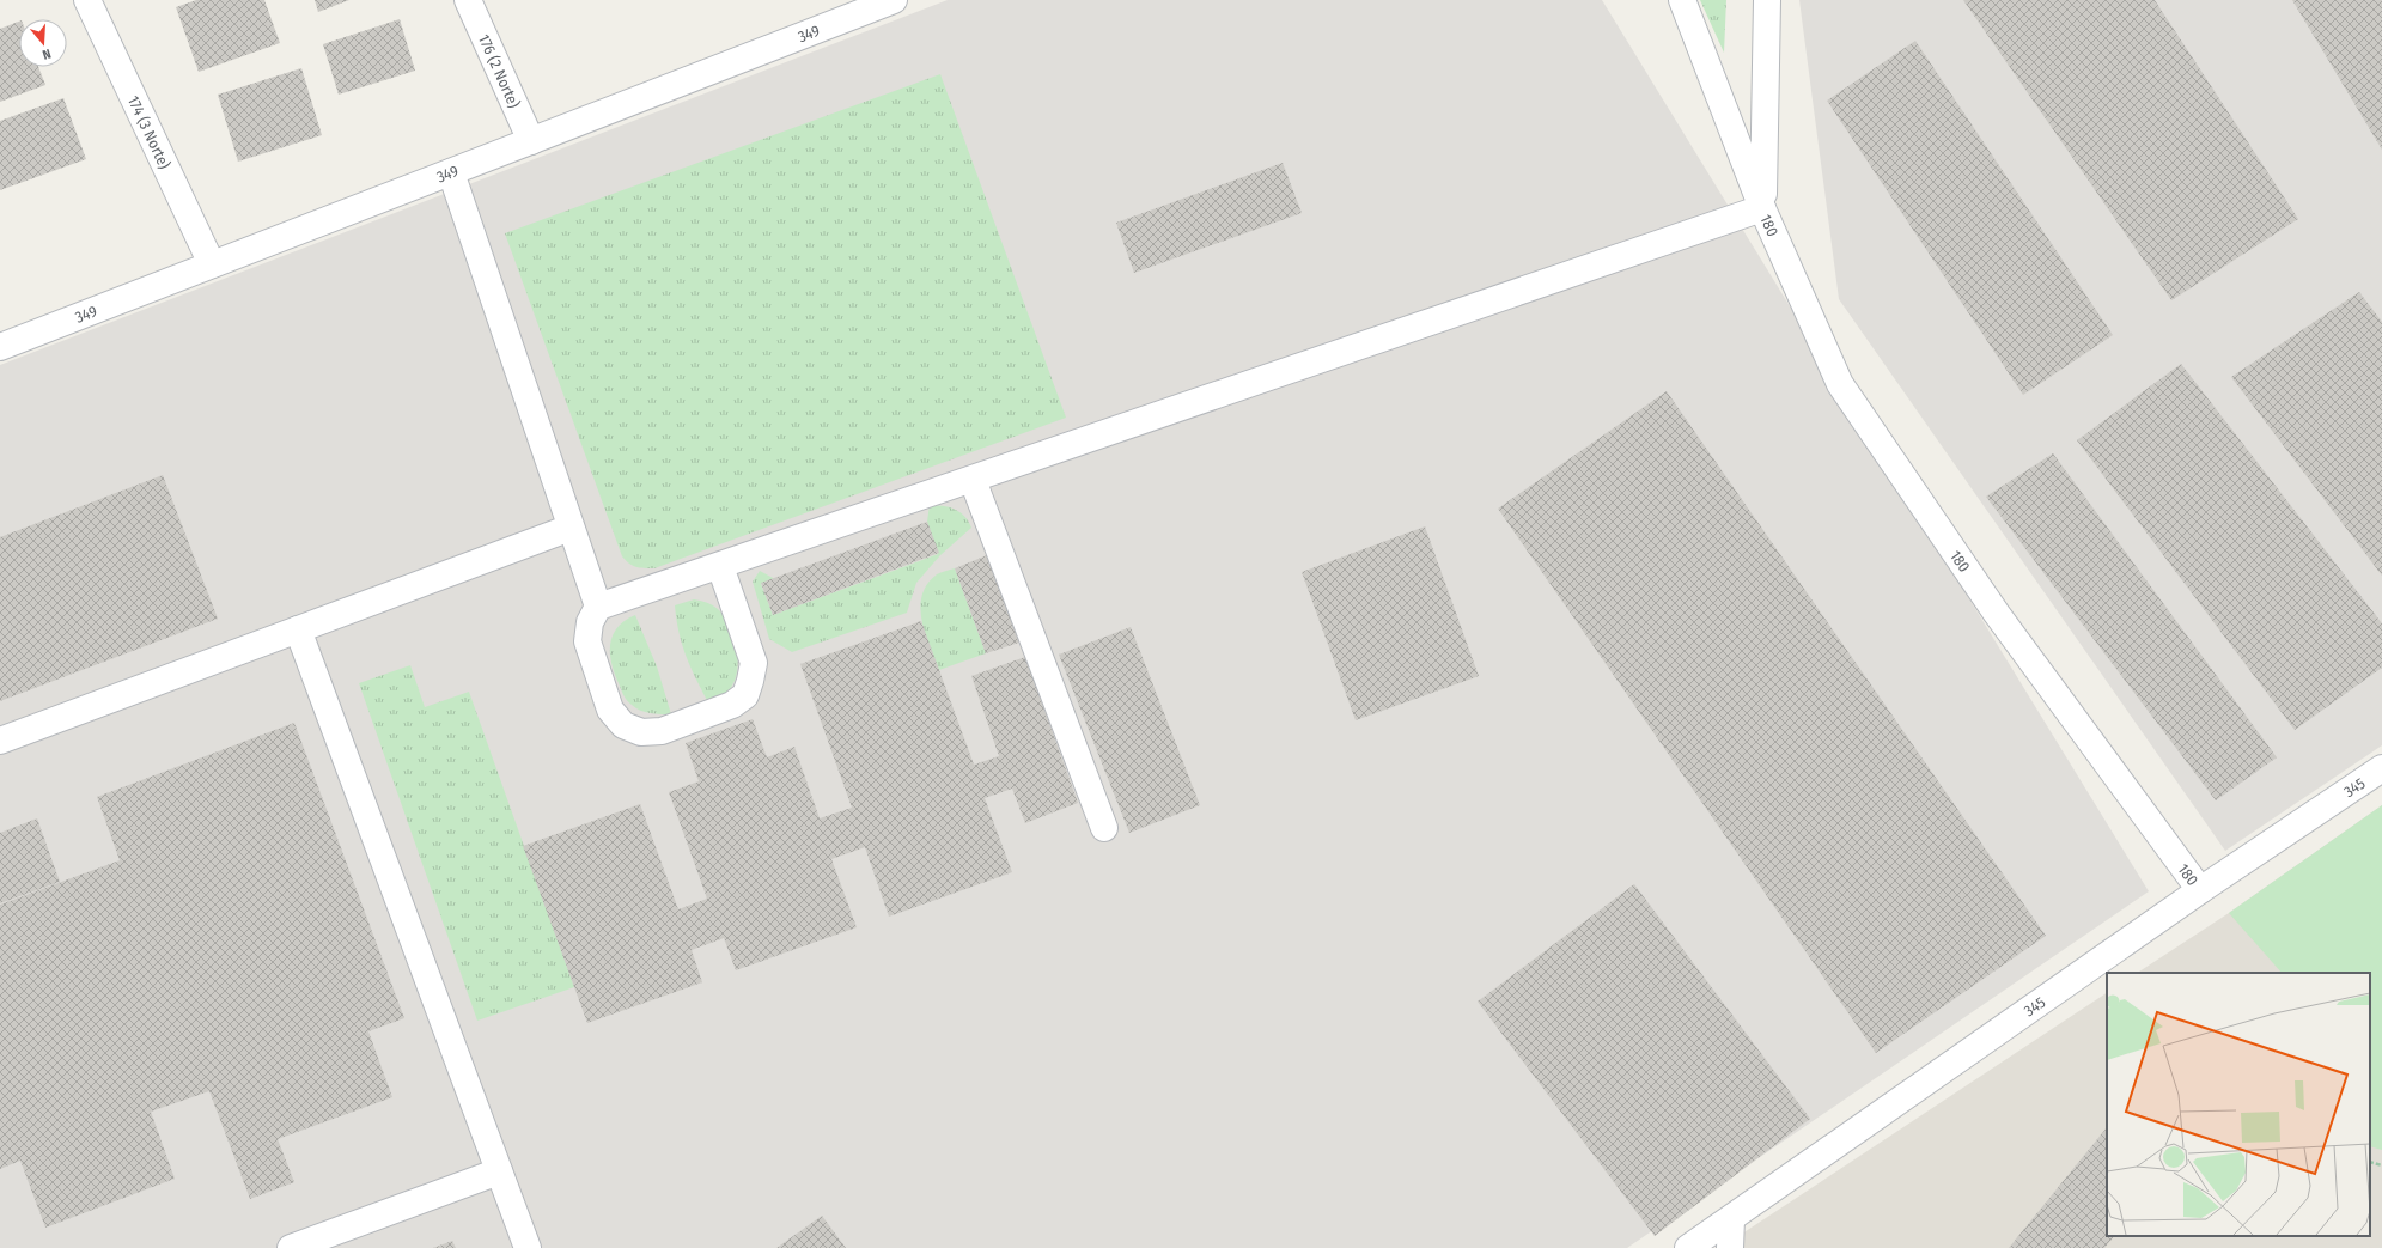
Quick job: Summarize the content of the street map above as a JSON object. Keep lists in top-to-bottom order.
{
  "streets": {
    "street": [
      "349",
      "176 (2 Norte)",
      "174 (3 Norte)",
      "180",
      "345"
    ]
  },
  "crossings": [
    ["349", "176 (2 Norte)"],
    ["349", "174 (3 Norte)"],
    ["180", "345"]
  ],
  "north": "bottom"
}
